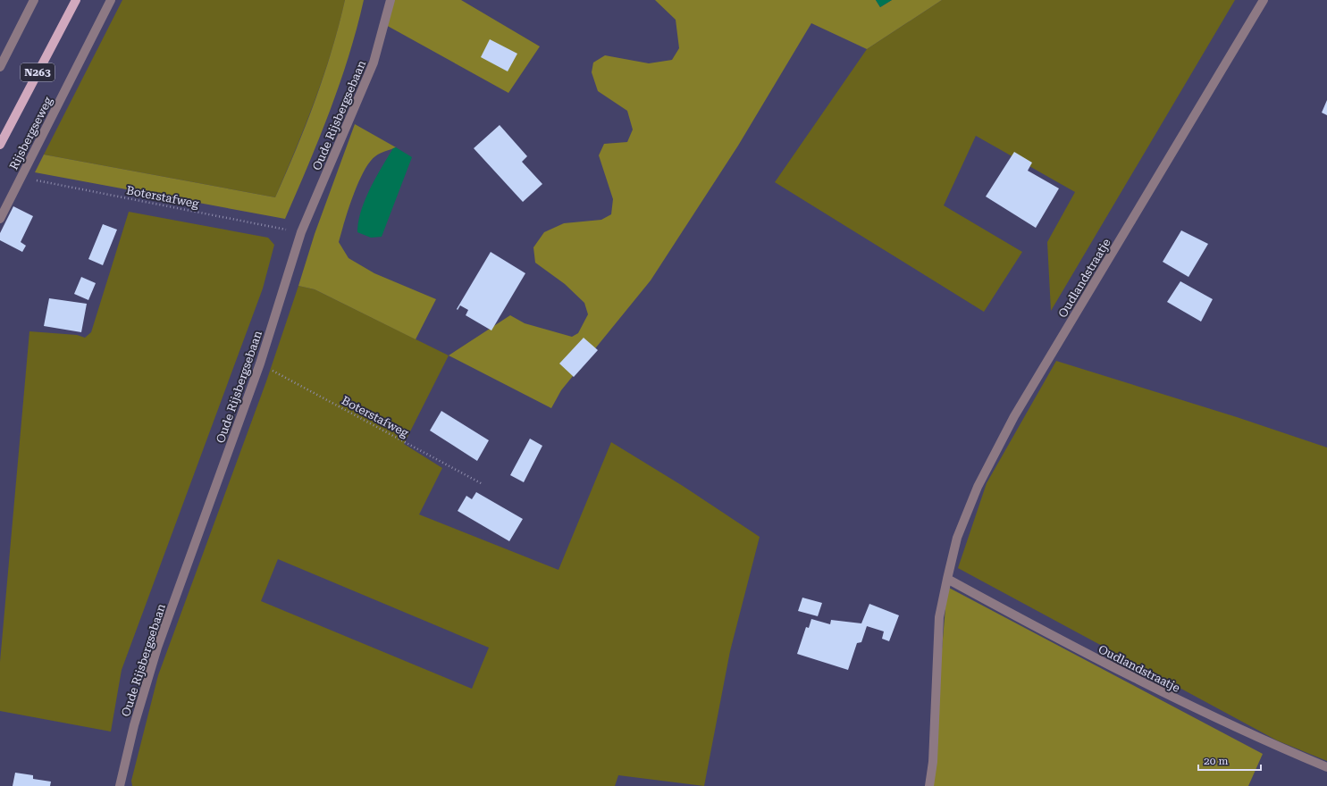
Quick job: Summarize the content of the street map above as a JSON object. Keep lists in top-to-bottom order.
{
  "streets": {
    "main road": ["N263", "Rijsbergseweg"],
    "street": ["Oude Rijsbergsebaan", "Oudlandstraatje"],
    "path": ["Boterstafweg"]
  },
  "crossings": [
    ["Oude Rijsbergsebaan", "Boterstafweg"],
    ["Rijsbergseweg", "Boterstafweg"]
  ],
  "scale_bar": "20 m"
}
